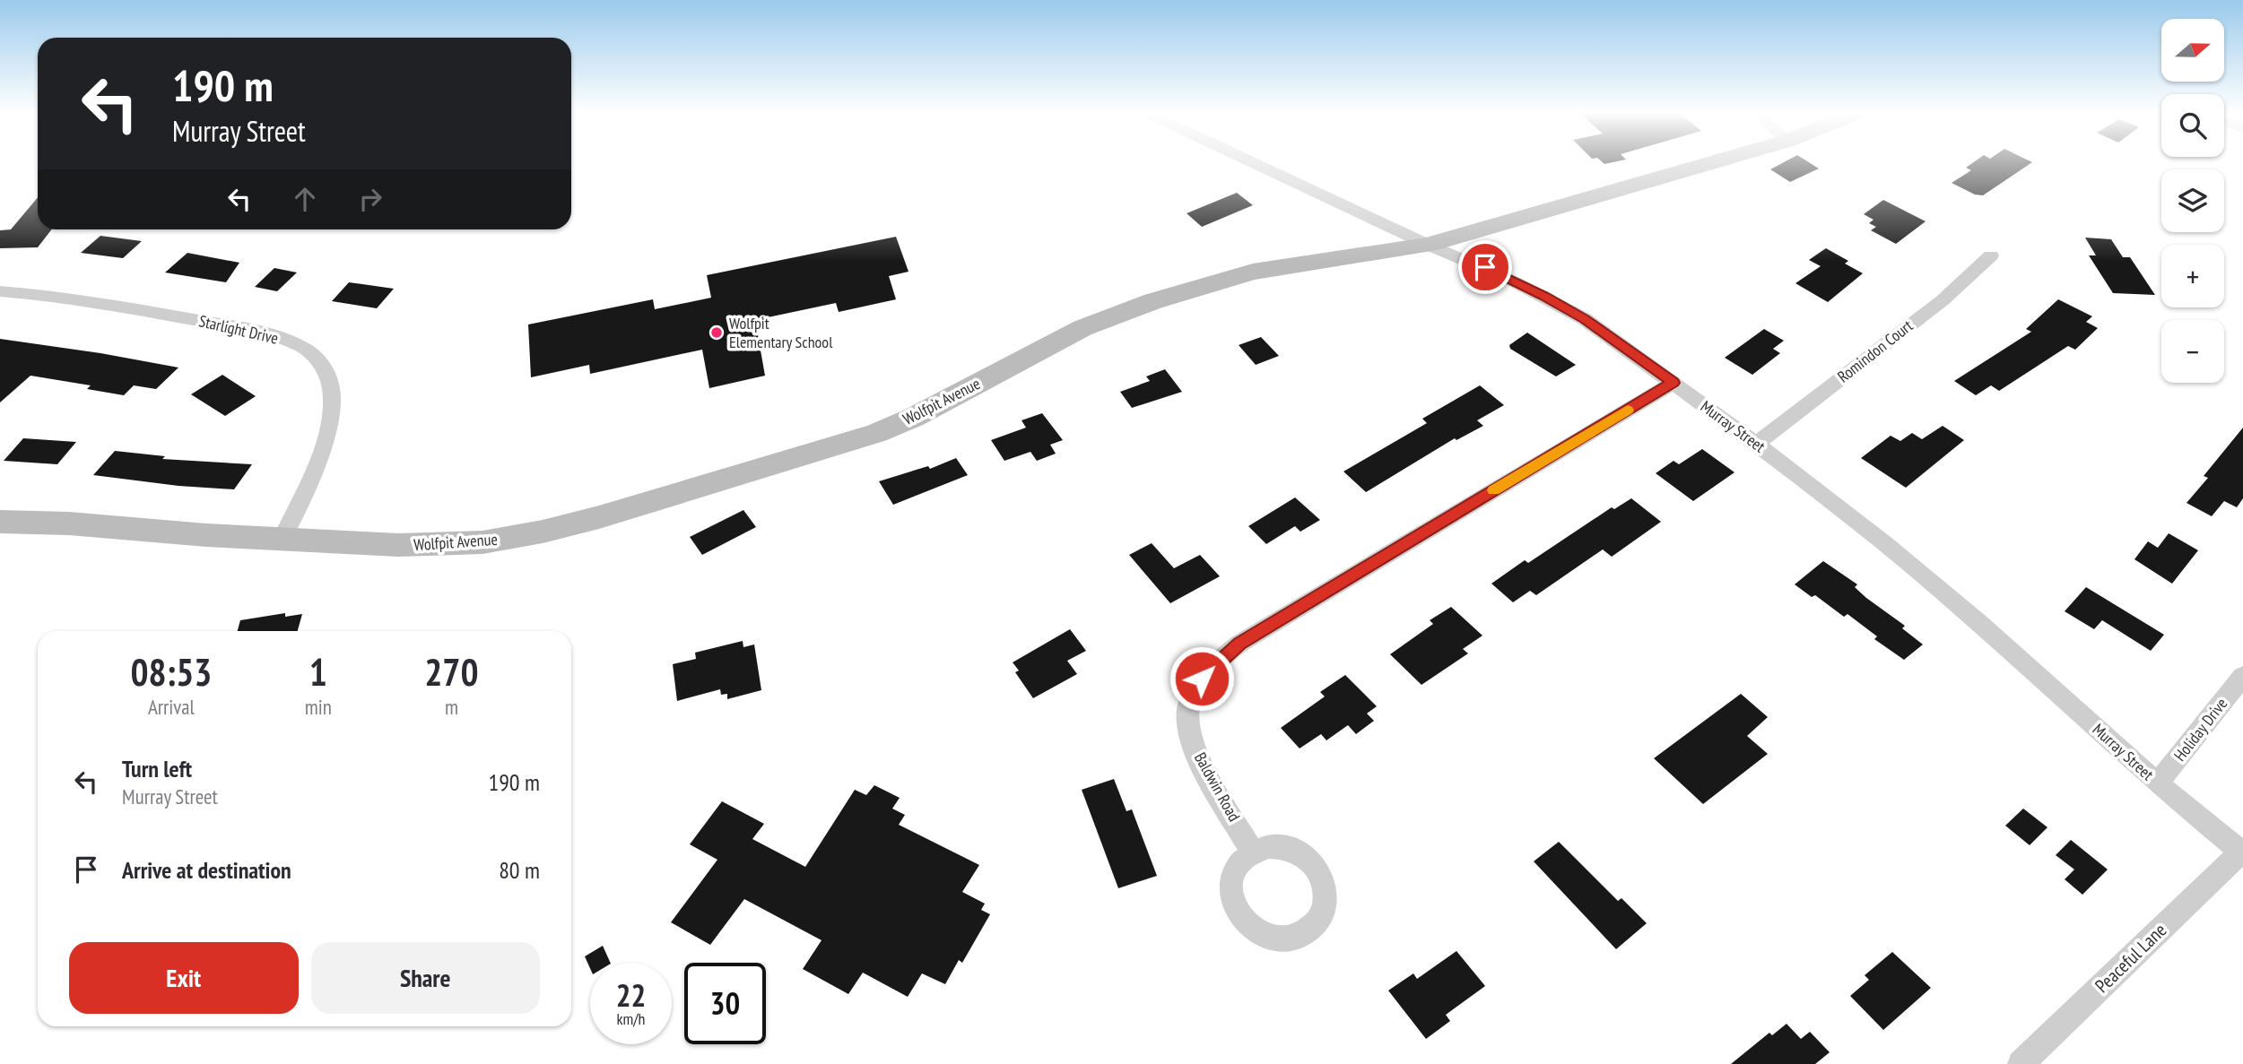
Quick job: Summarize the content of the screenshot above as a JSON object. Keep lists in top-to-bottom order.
{
  "streets": {
    "street": [
      "Starlight Drive",
      "Romindon Court",
      "Wolfpit Avenue",
      "Murray Street",
      "Holiday Drive",
      "Baldwin Road",
      "Peaceful Lane"
    ]
  },
  "crossings": [
    ["Starlight Drive", "Wolfpit Avenue"],
    ["Romindon Court", "Murray Street"],
    ["Wolfpit Avenue", "Murray Street"],
    ["Murray Street", "Holiday Drive"],
    ["Murray Street", "Baldwin Road"],
    ["Murray Street", "Peaceful Lane"]
  ],
  "places": ["Wolfpit Elementary School"],
  "north": "right",
  "page": {
    "map_buttons": ["+", "−"],
    "turn": ["190 m", "Murray Street"],
    "eta": [
      "08:53",
      "Arrival",
      "1",
      "min",
      "270",
      "m"
    ],
    "list": [
      {
        "name": "Turn left",
        "note": "Murray Street",
        "value": "190 m"
      },
      {
        "name": "Arrive at destination",
        "value": "80 m"
      }
    ],
    "buttons": ["Exit", "Share"],
    "speed": "22 km/h",
    "limit": "30"
  }
}
